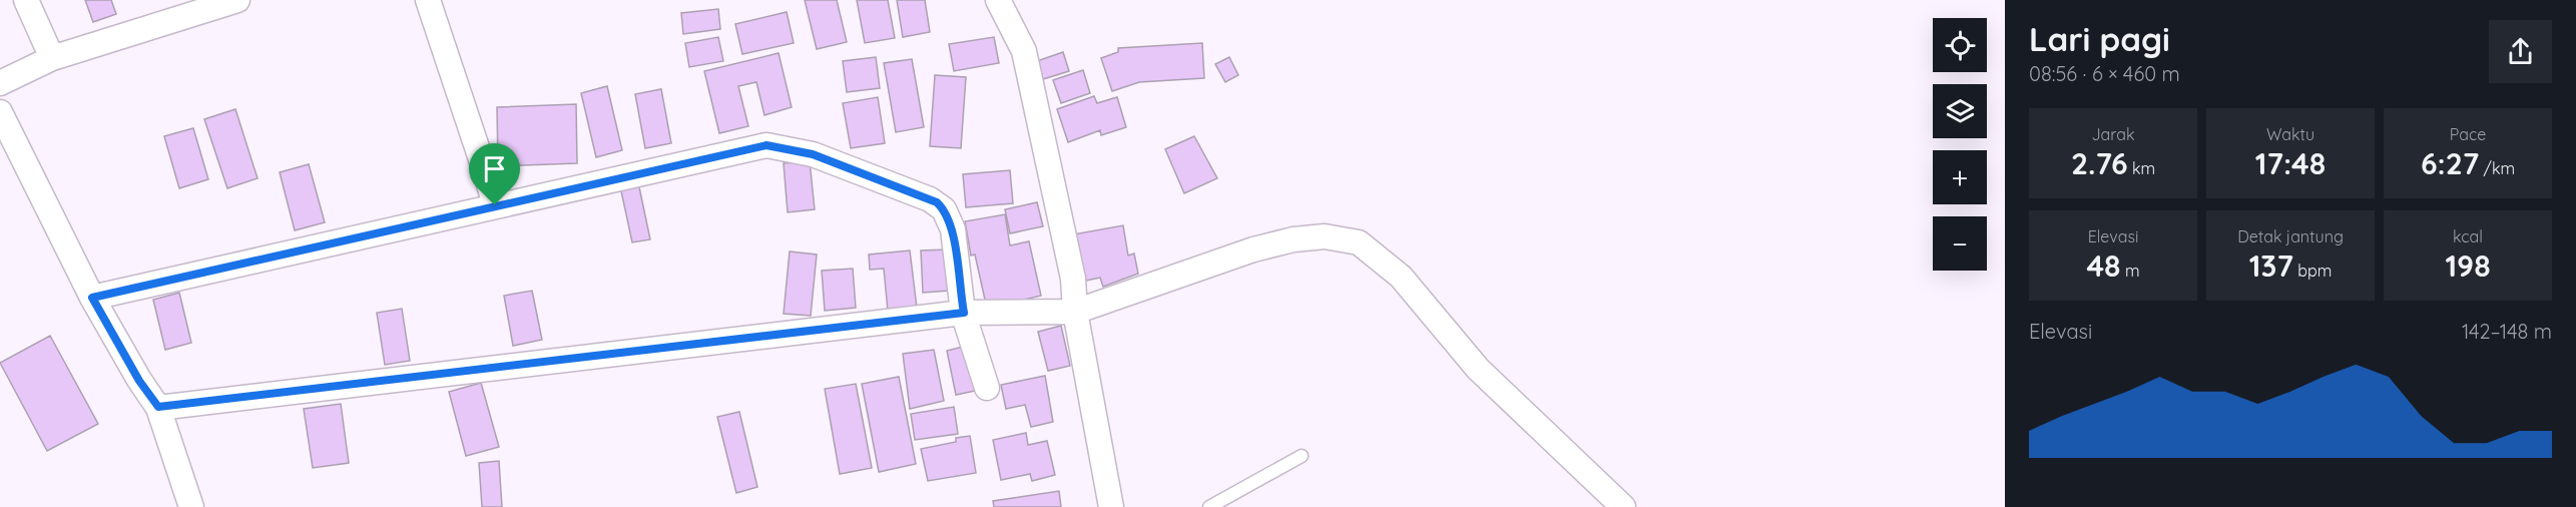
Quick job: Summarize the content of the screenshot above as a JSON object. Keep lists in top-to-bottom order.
{
  "page": {
    "heading": ["Lari pagi", "08:56 · 6 × 460 m"],
    "map_buttons": ["+", "−"],
    "stats": [
      ["Jarak", "2.76 km"],
      ["Waktu", "17:48"],
      ["Pace", "6:27 /km"],
      ["Elevasi", "48 m"],
      ["Detak jantung", "137 bpm"],
      ["kcal", "198"]
    ],
    "chart": ["Elevasi", "142–148 m"]
  }
}
